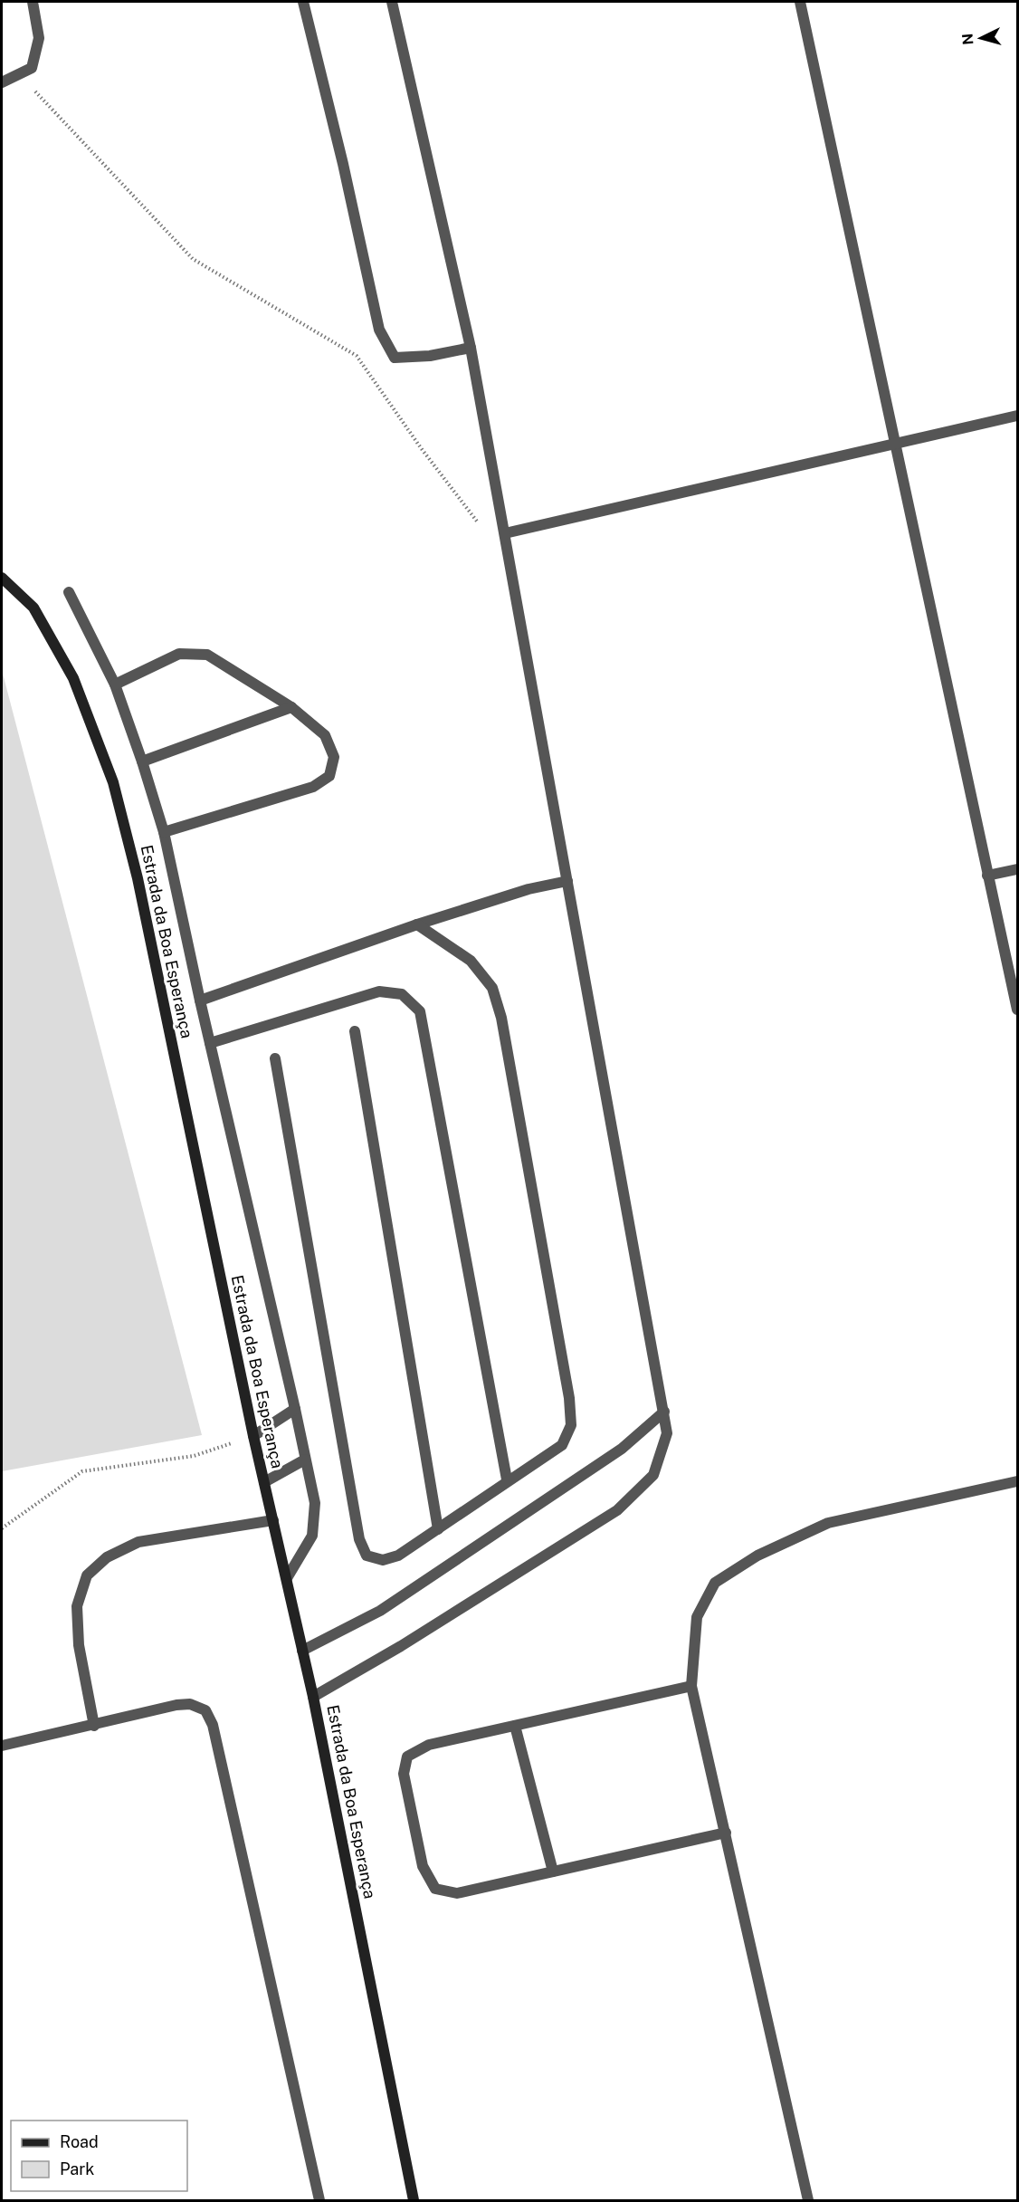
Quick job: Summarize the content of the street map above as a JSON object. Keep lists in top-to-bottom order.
{
  "streets": {
    "main road": ["Estrada da Boa Esperança"]
  },
  "legend": ["Road", "Park"],
  "north": "left"
}
